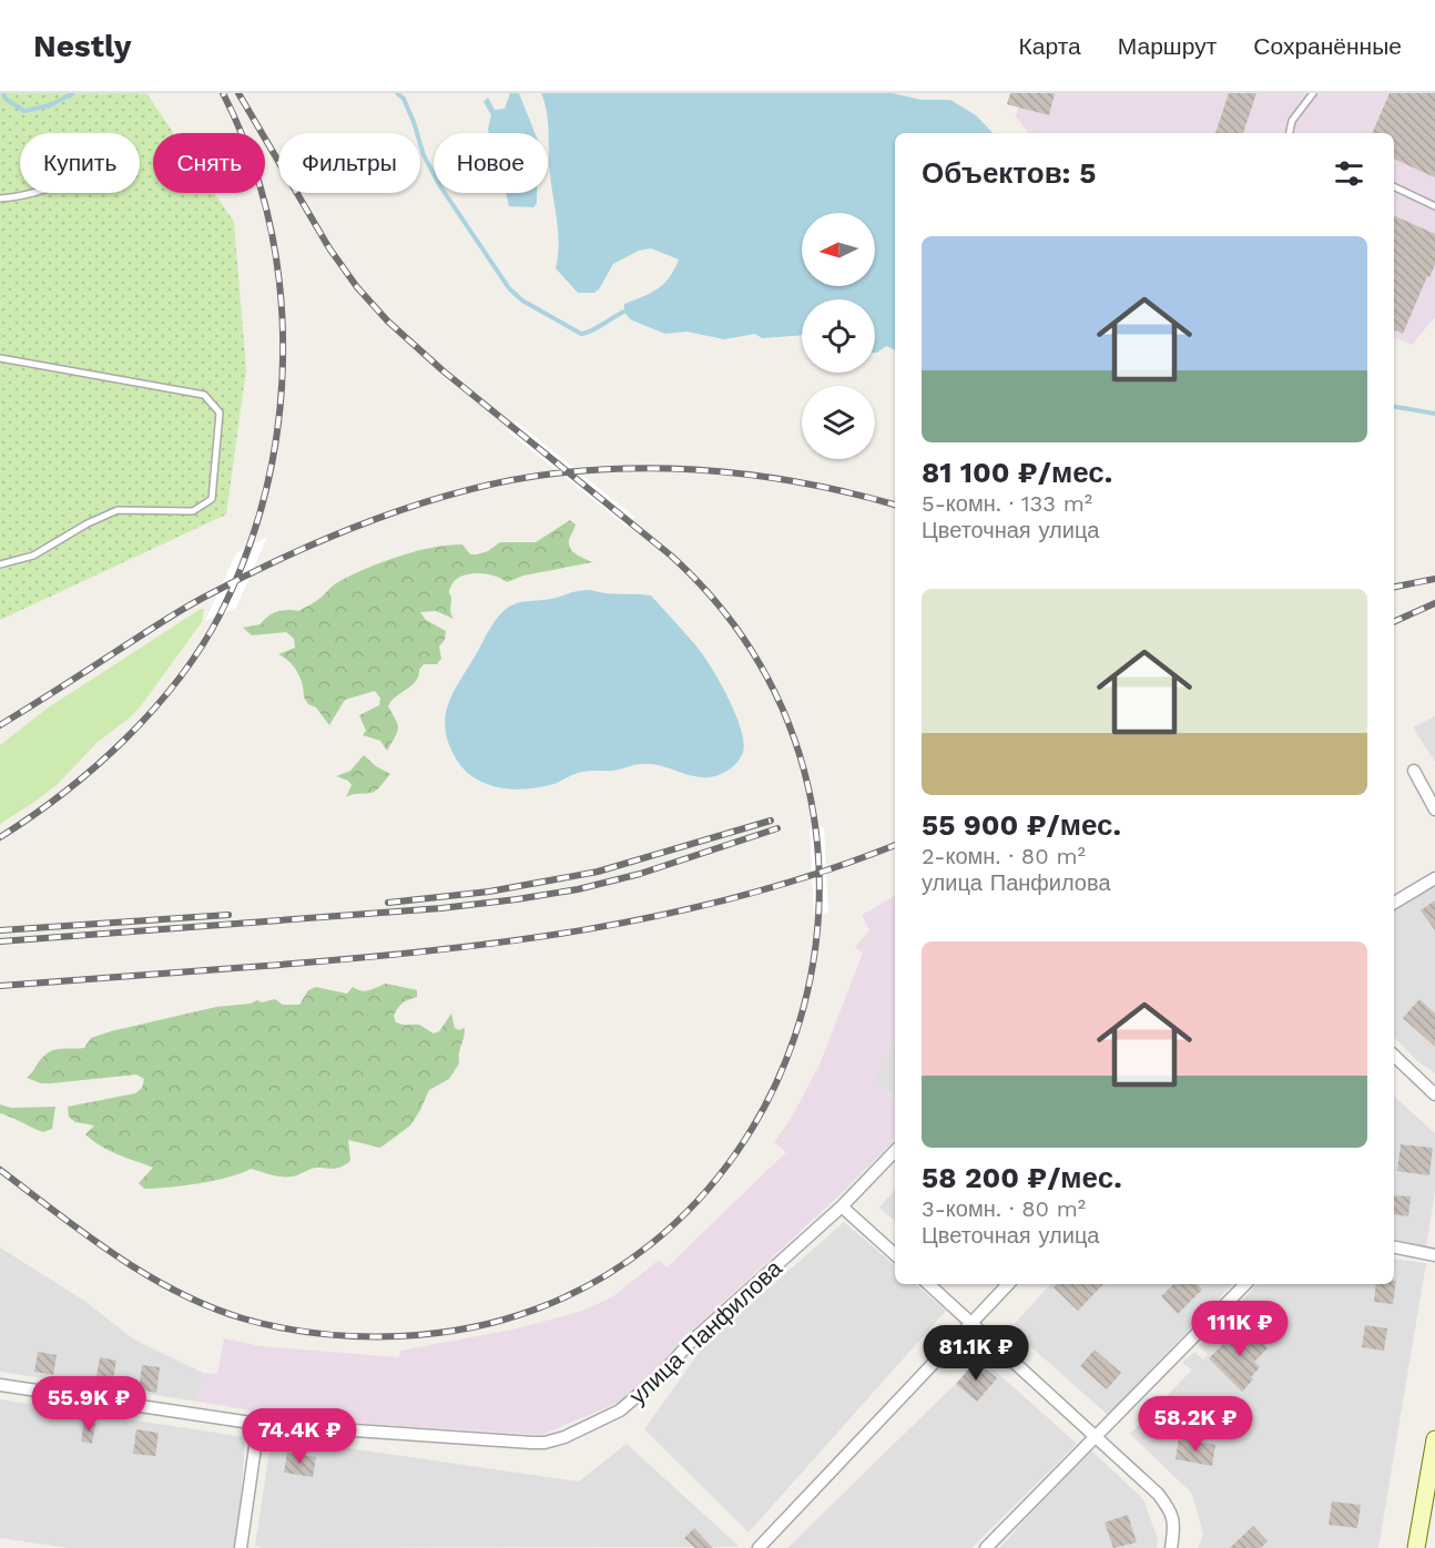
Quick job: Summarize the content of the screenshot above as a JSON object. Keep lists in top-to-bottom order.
{
  "streets": {
    "street": ["улица Панфилова"]
  },
  "north": "left",
  "page": {
    "header": "Nestly",
    "nav": ["Карта", "Маршрут", "Сохранённые"],
    "chip": [
      "Купить",
      "Снять",
      "Фильтры",
      "Новое"
    ],
    "heading": "Объектов: 5",
    "list": [
      {
        "name": "81 100 ₽/мес.",
        "note": "5-комн. · 133 m² · Цветочная улица"
      },
      {
        "name": "55 900 ₽/мес.",
        "note": "2-комн. · 80 m² · улица Панфилова"
      },
      {
        "name": "58 200 ₽/мес.",
        "note": "3-комн. · 80 m² · Цветочная улица"
      }
    ],
    "price": [
      "111K ₽",
      "81.1K ₽",
      "55.9K ₽",
      "58.2K ₽",
      "74.4K ₽"
    ]
  }
}
